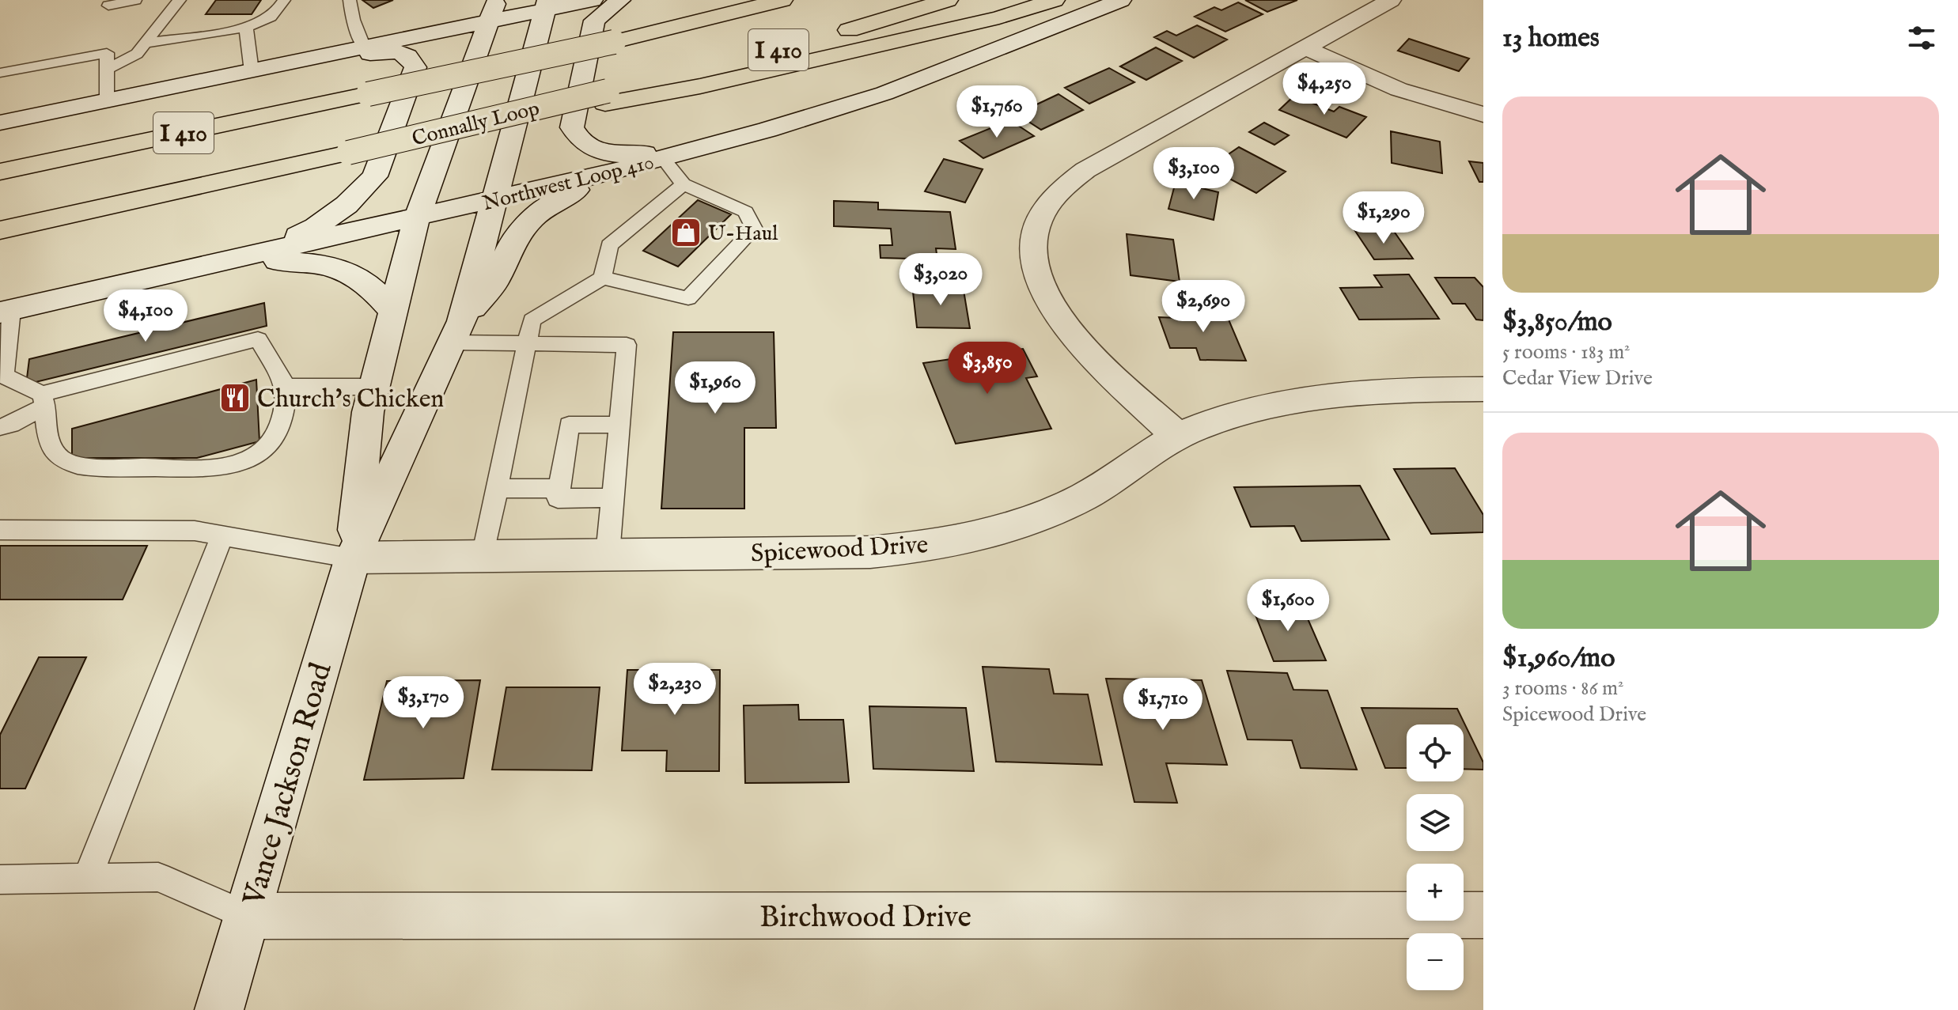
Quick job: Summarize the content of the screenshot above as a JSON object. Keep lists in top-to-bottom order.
{
  "streets": {
    "highway": ["I 410", "Connally Loop"],
    "main road": [
      "Northwest Loop 410",
      "Spicewood Drive",
      "Vance Jackson Road",
      "Birchwood Drive"
    ]
  },
  "crossings": [
    ["I 410", "Connally Loop"],
    ["Northwest Loop 410", "Vance Jackson Road"],
    ["Spicewood Drive", "Vance Jackson Road"],
    ["Vance Jackson Road", "Birchwood Drive"]
  ],
  "places": {
    "shop": ["U-Haul"],
    "restaurant": ["Church's Chicken"]
  },
  "page": {
    "heading": "13 homes",
    "price": [
      "$4,250",
      "$1,760",
      "$3,100",
      "$1,290",
      "$3,020",
      "$2,690",
      "$4,100",
      "$3,850",
      "$1,960",
      "$1,600",
      "$2,230",
      "$3,170",
      "$1,710"
    ],
    "list": [
      {
        "name": "$3,850/mo",
        "note": "5 rooms · 183 m² · Cedar View Drive"
      },
      {
        "name": "$1,960/mo",
        "note": "3 rooms · 86 m² · Spicewood Drive"
      }
    ],
    "map_buttons": ["+", "−"]
  }
}
